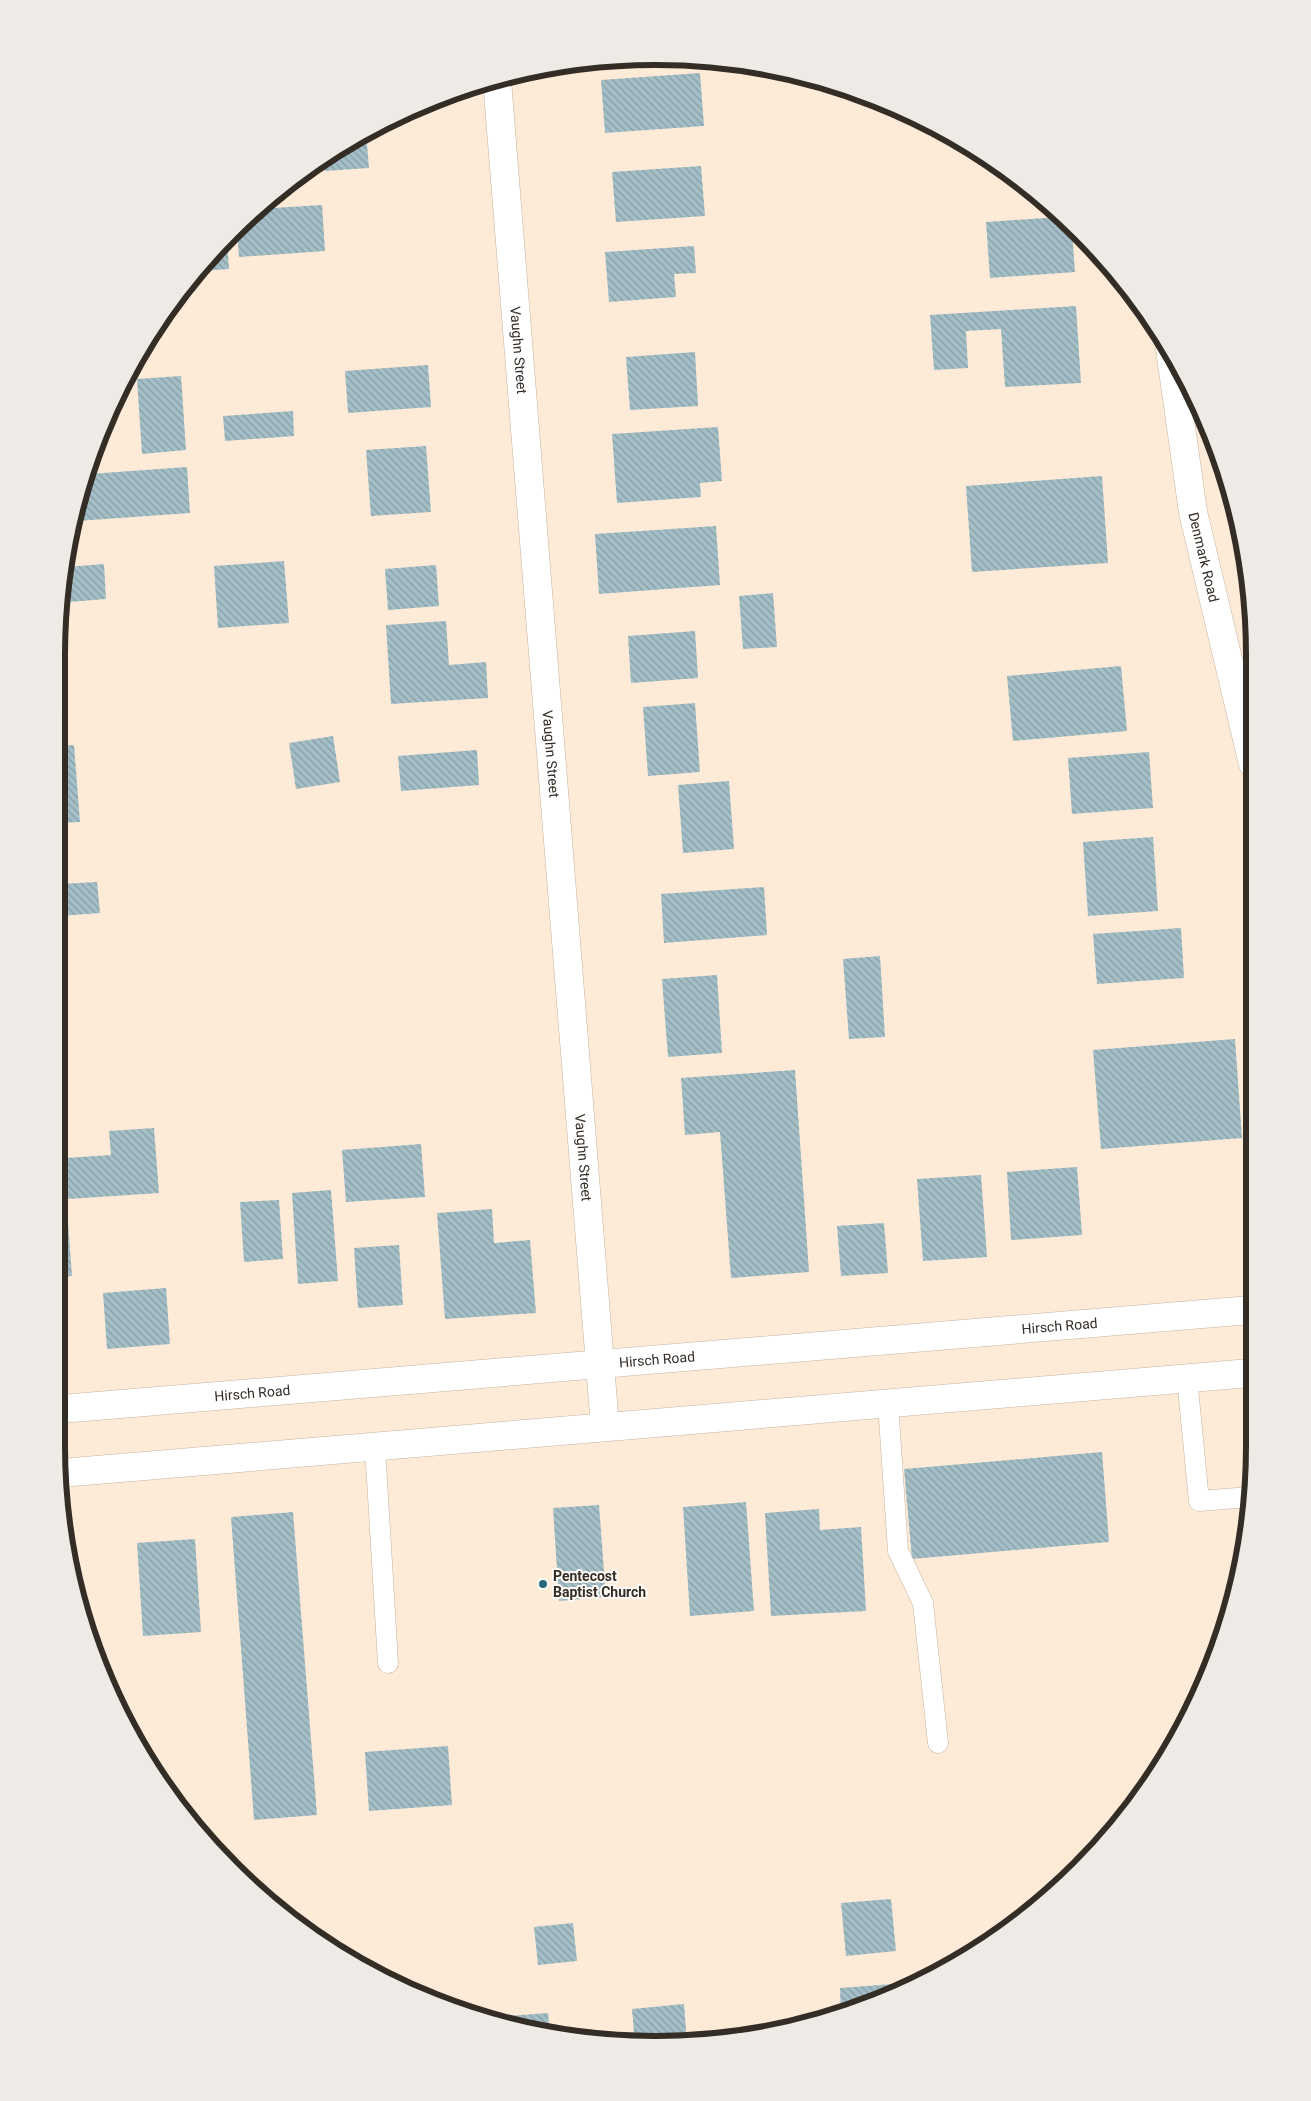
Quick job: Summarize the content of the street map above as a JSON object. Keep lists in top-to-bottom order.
{
  "streets": {
    "main road": ["Vaughn Street", "Denmark Road", "Hirsch Road"]
  },
  "crossings": [
    ["Vaughn Street", "Hirsch Road"]
  ],
  "places": ["Pentecost Baptist Church"]
}
